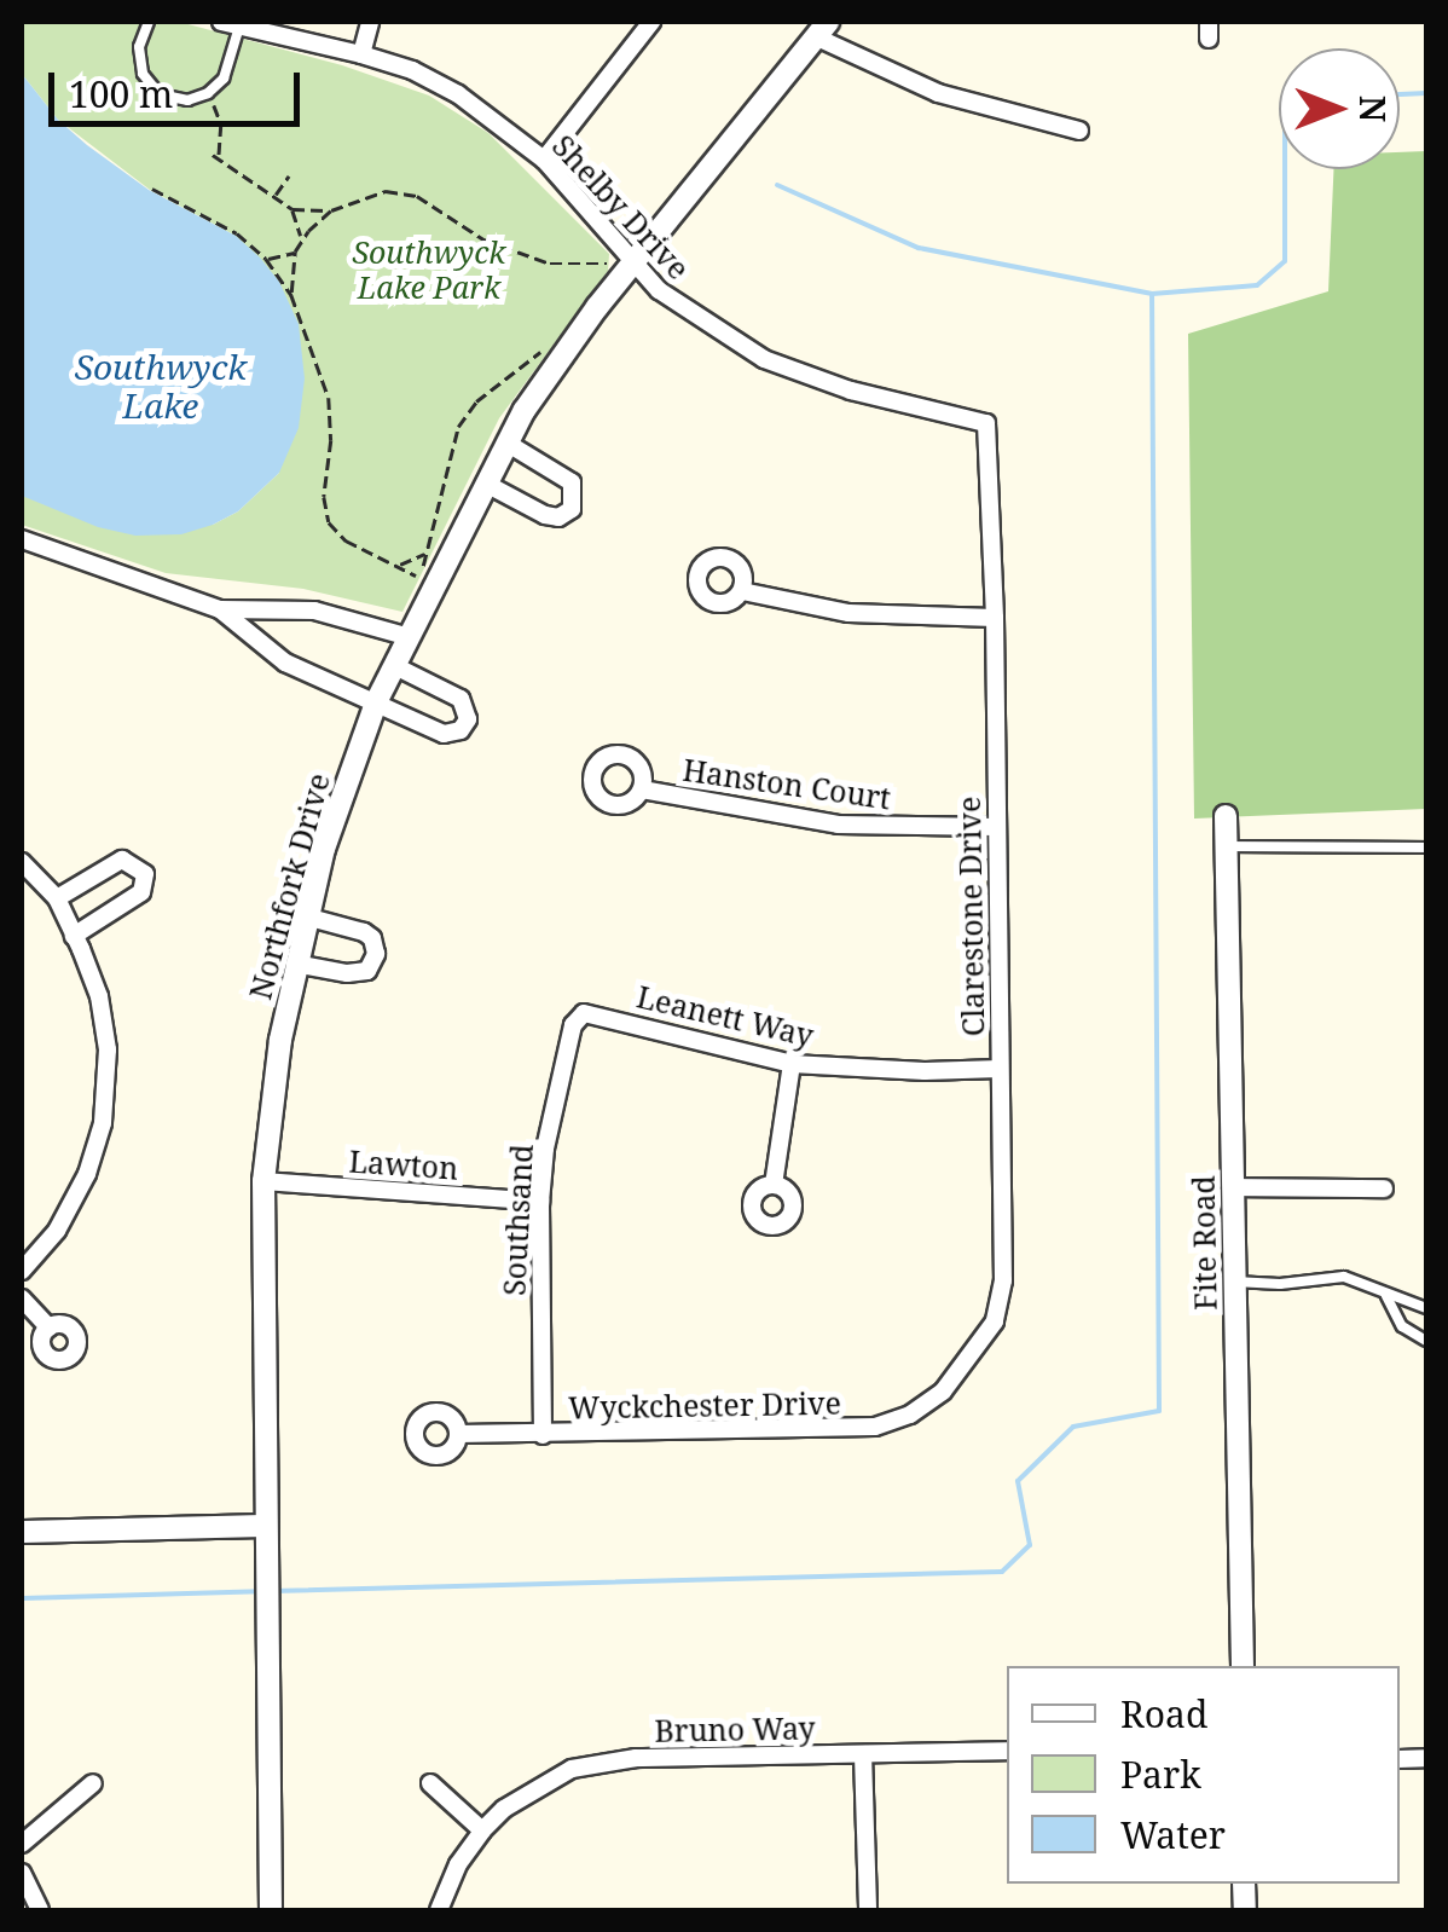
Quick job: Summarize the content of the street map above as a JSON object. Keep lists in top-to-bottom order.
{
  "streets": {
    "street": [
      "Shelby Drive",
      "Hanston Court",
      "Northfork Drive",
      "Clarestone Drive",
      "Leanett Way",
      "Lawton",
      "Southsand",
      "Fite Road",
      "Wyckchester Drive",
      "Bruno Way"
    ]
  },
  "crossings": [
    ["Shelby Drive", "Northfork Drive"],
    ["Shelby Drive", "Clarestone Drive"],
    ["Hanston Court", "Clarestone Drive"],
    ["Northfork Drive", "Lawton"],
    ["Clarestone Drive", "Leanett Way"],
    ["Clarestone Drive", "Wyckchester Drive"],
    ["Leanett Way", "Southsand"],
    ["Lawton", "Southsand"],
    ["Southsand", "Wyckchester Drive"]
  ],
  "water": ["Southwyck Lake"],
  "parks": ["Southwyck Lake Park"],
  "legend": ["Road", "Park", "Water"],
  "scale_bar": "100 m",
  "north": "right"
}
